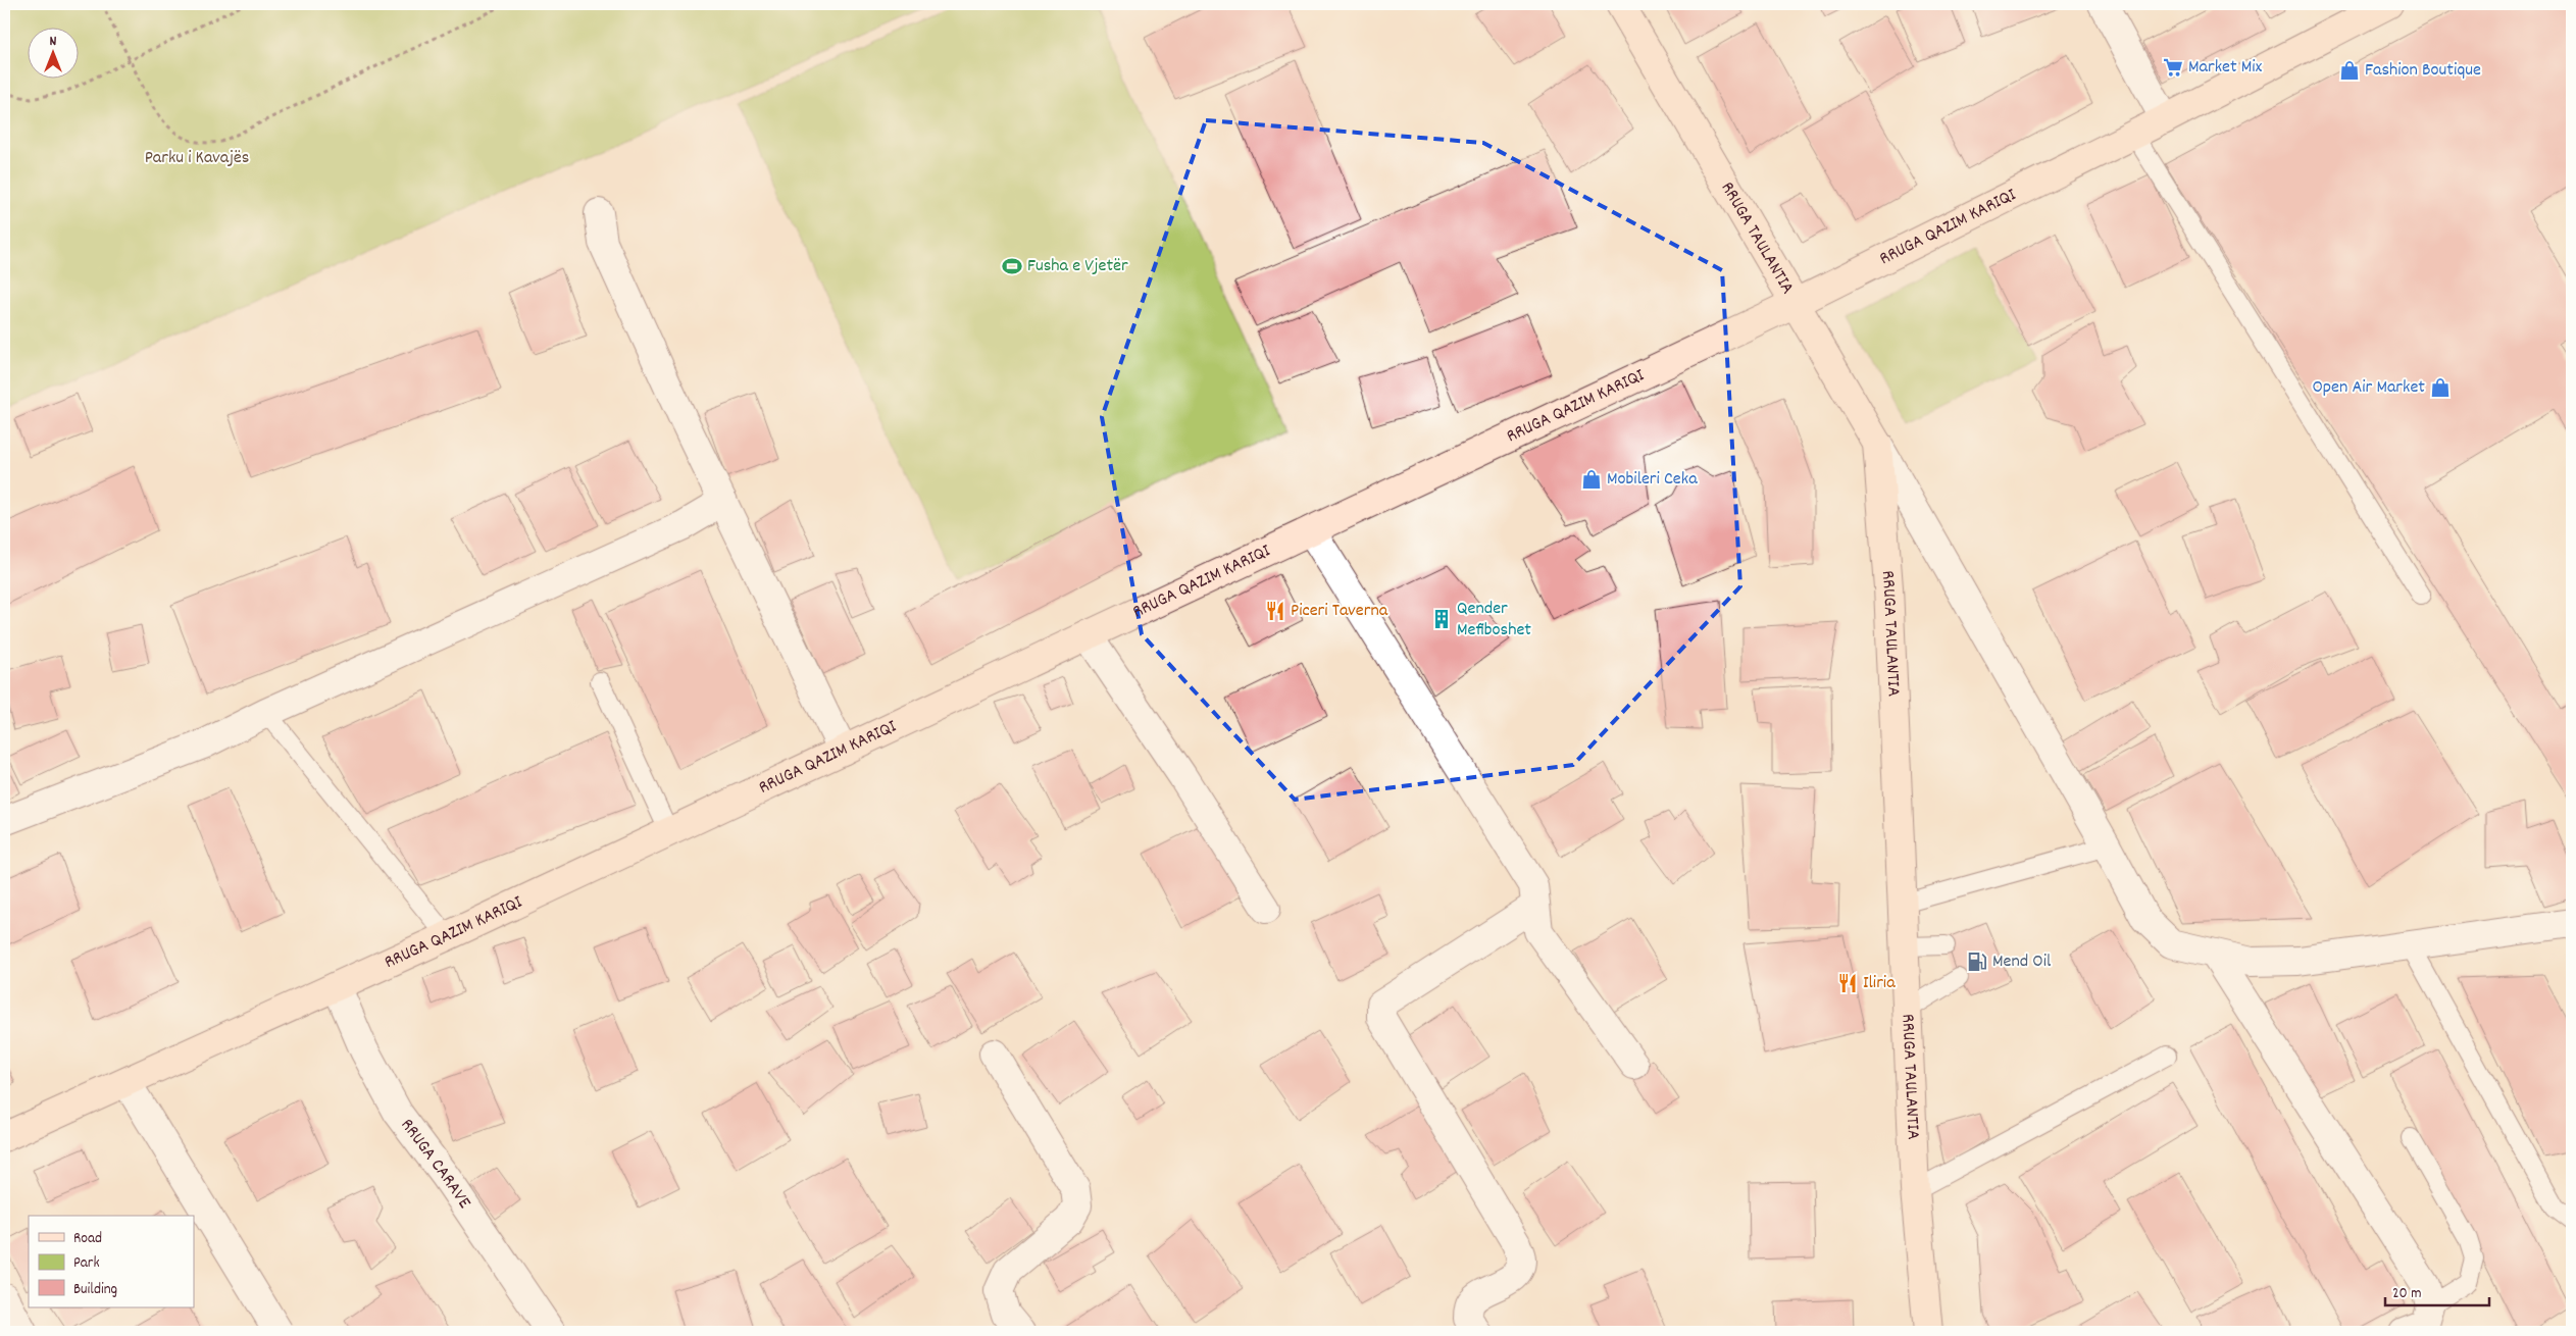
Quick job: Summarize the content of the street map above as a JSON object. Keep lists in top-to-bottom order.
{
  "streets": {
    "street": ["RRUGA QAZIM KARIQI", "RRUGA TAULANTIA", "RRUGA CARAVE"]
  },
  "crossings": [
    ["RRUGA QAZIM KARIQI", "RRUGA TAULANTIA"],
    ["RRUGA QAZIM KARIQI", "RRUGA CARAVE"]
  ],
  "parks": ["Parku i Kavajës"],
  "places": {
    "supermarket": ["Market Mix"],
    "shop": ["Fashion Boutique", "Open Air Market", "Mobileri Ceka"],
    "sports": ["Fusha e Vjetër"],
    "restaurant": ["Piceri Taverna", "Iliria"],
    "building": ["Qender Mefiboshet"],
    "fuel station": ["Mend Oil"]
  },
  "legend": ["Road", "Park", "Building"],
  "scale_bar": "20 m",
  "north": "top"
}
